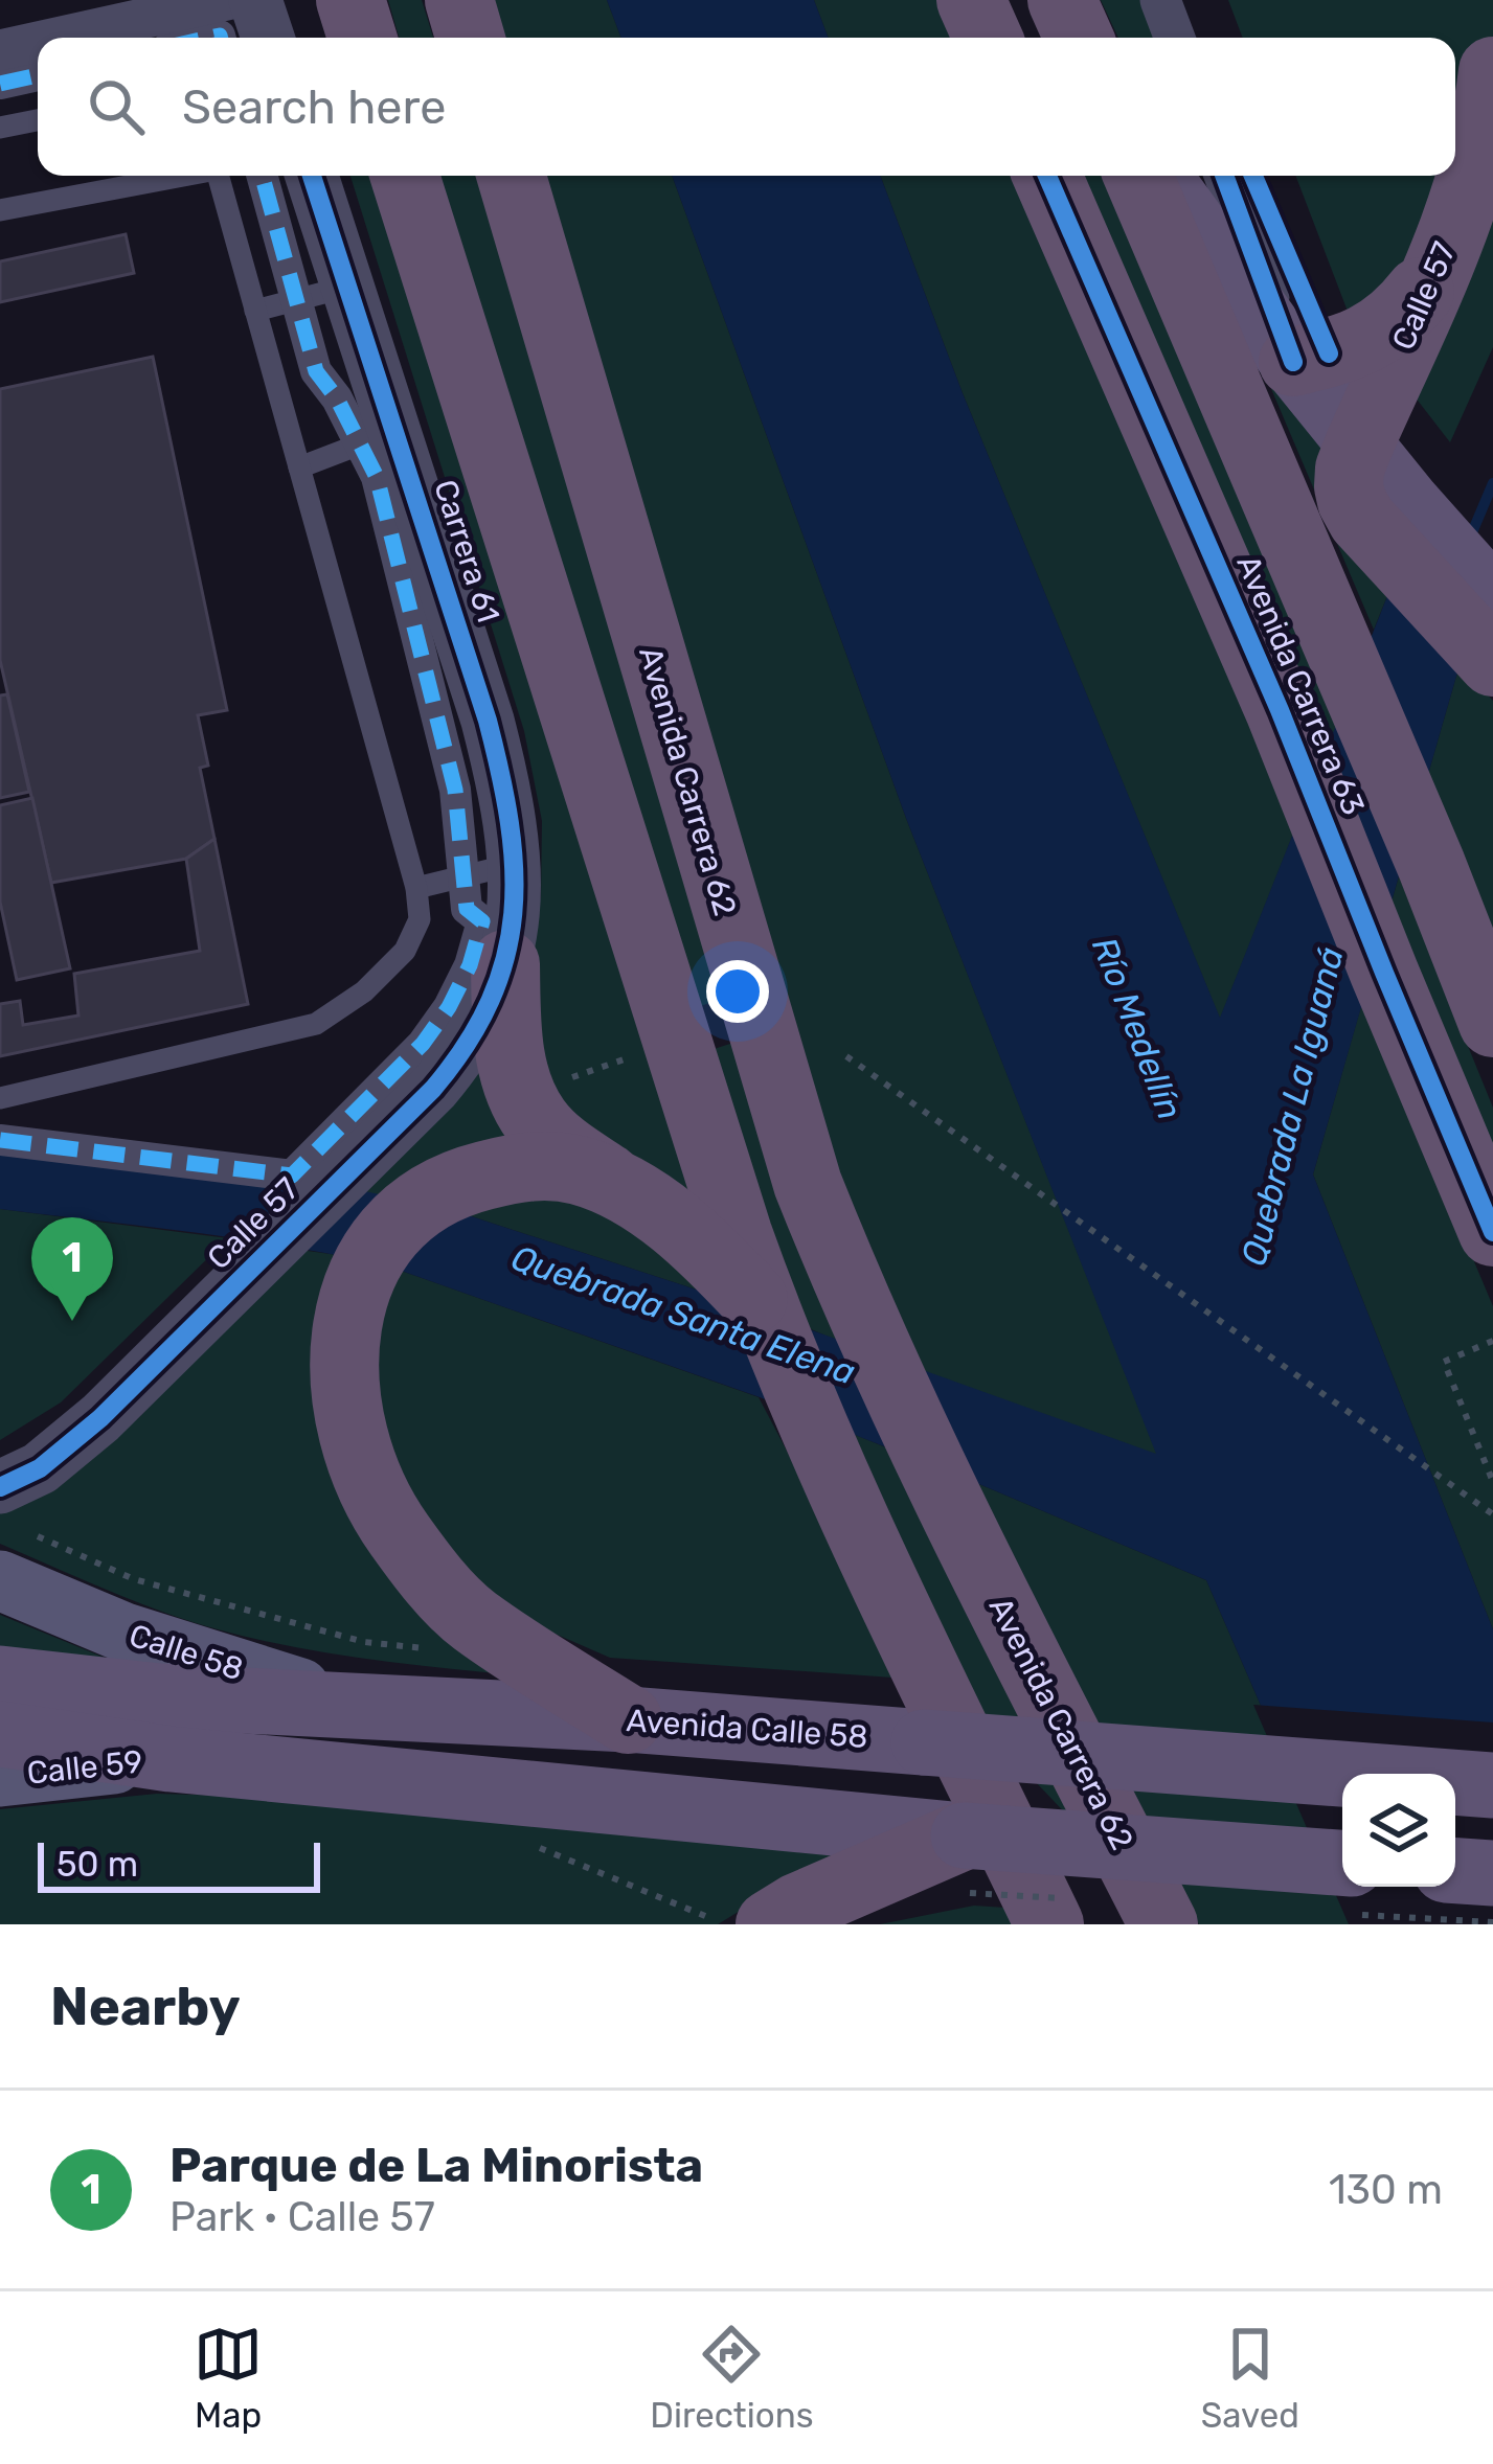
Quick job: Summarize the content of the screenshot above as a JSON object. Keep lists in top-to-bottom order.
{
  "streets": {
    "highway": ["Calle 57", "Avenida Carrera 63", "Avenida Carrera 62"],
    "main road": ["Calle 58", "Avenida Calle 58", "Calle 59"],
    "street": ["Carrera 61"]
  },
  "crossings": [
    ["Calle 57", "Carrera 61"],
    ["Calle 58", "Avenida Calle 58"]
  ],
  "water": ["Río Medellín", "Quebrada La Iguaná", "Quebrada Santa Elena"],
  "scale_bar": "50 m",
  "page": {
    "search": "Search here",
    "pins": "1",
    "scale": "50 m",
    "heading": "Nearby",
    "list": [
      {
        "mark": "1",
        "name": "Parque de La Minorista",
        "note": "Park · Calle 57",
        "value": "130 m"
      }
    ],
    "nav": ["Map", "Directions", "Saved"]
  }
}
